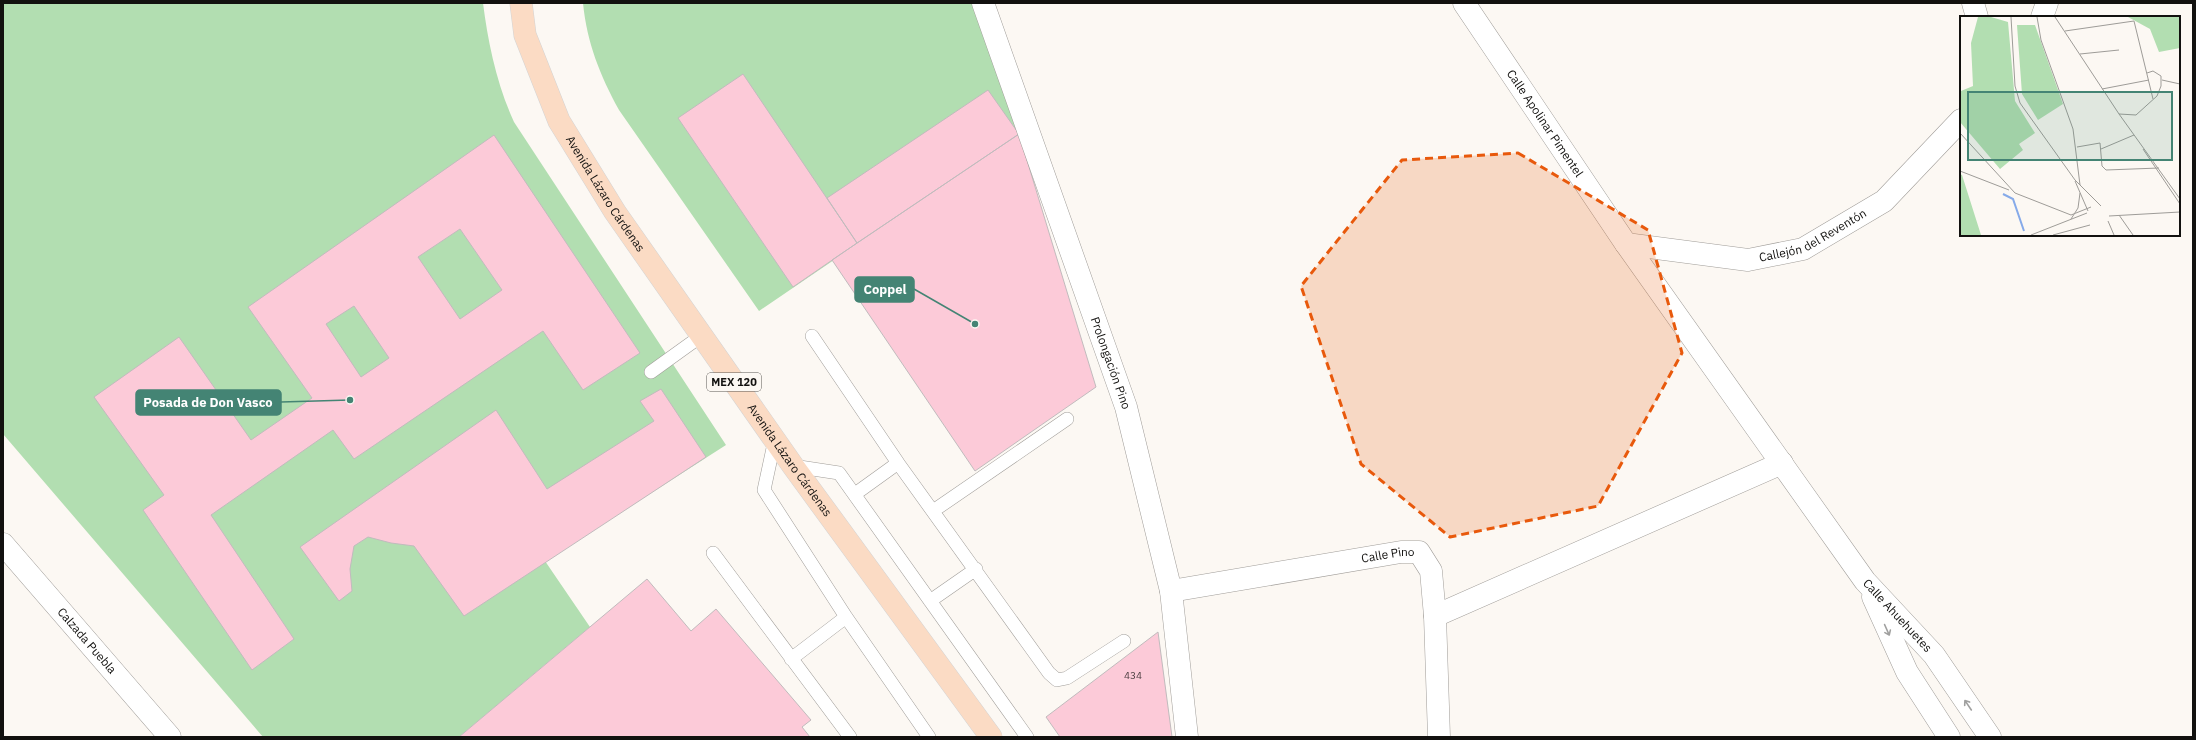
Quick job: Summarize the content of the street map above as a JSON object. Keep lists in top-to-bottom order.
{
  "streets": {
    "main road": ["Avenida Lázaro Cárdenas", "MEX 120"],
    "street": [
      "Calle Apolinar Pimentel",
      "Callejón del Reventón",
      "Prolongación Pino",
      "Calle Pino",
      "Calle Ahuehuetes",
      "Calzada Puebla"
    ]
  },
  "crossings": [
    ["Calle Apolinar Pimentel", "Callejón del Reventón"],
    ["Calle Apolinar Pimentel", "Calle Ahuehuetes"],
    ["Prolongación Pino", "Calle Pino"]
  ],
  "places": ["Coppel", "Posada de Don Vasco"],
  "house_numbers": ["434"]
}
